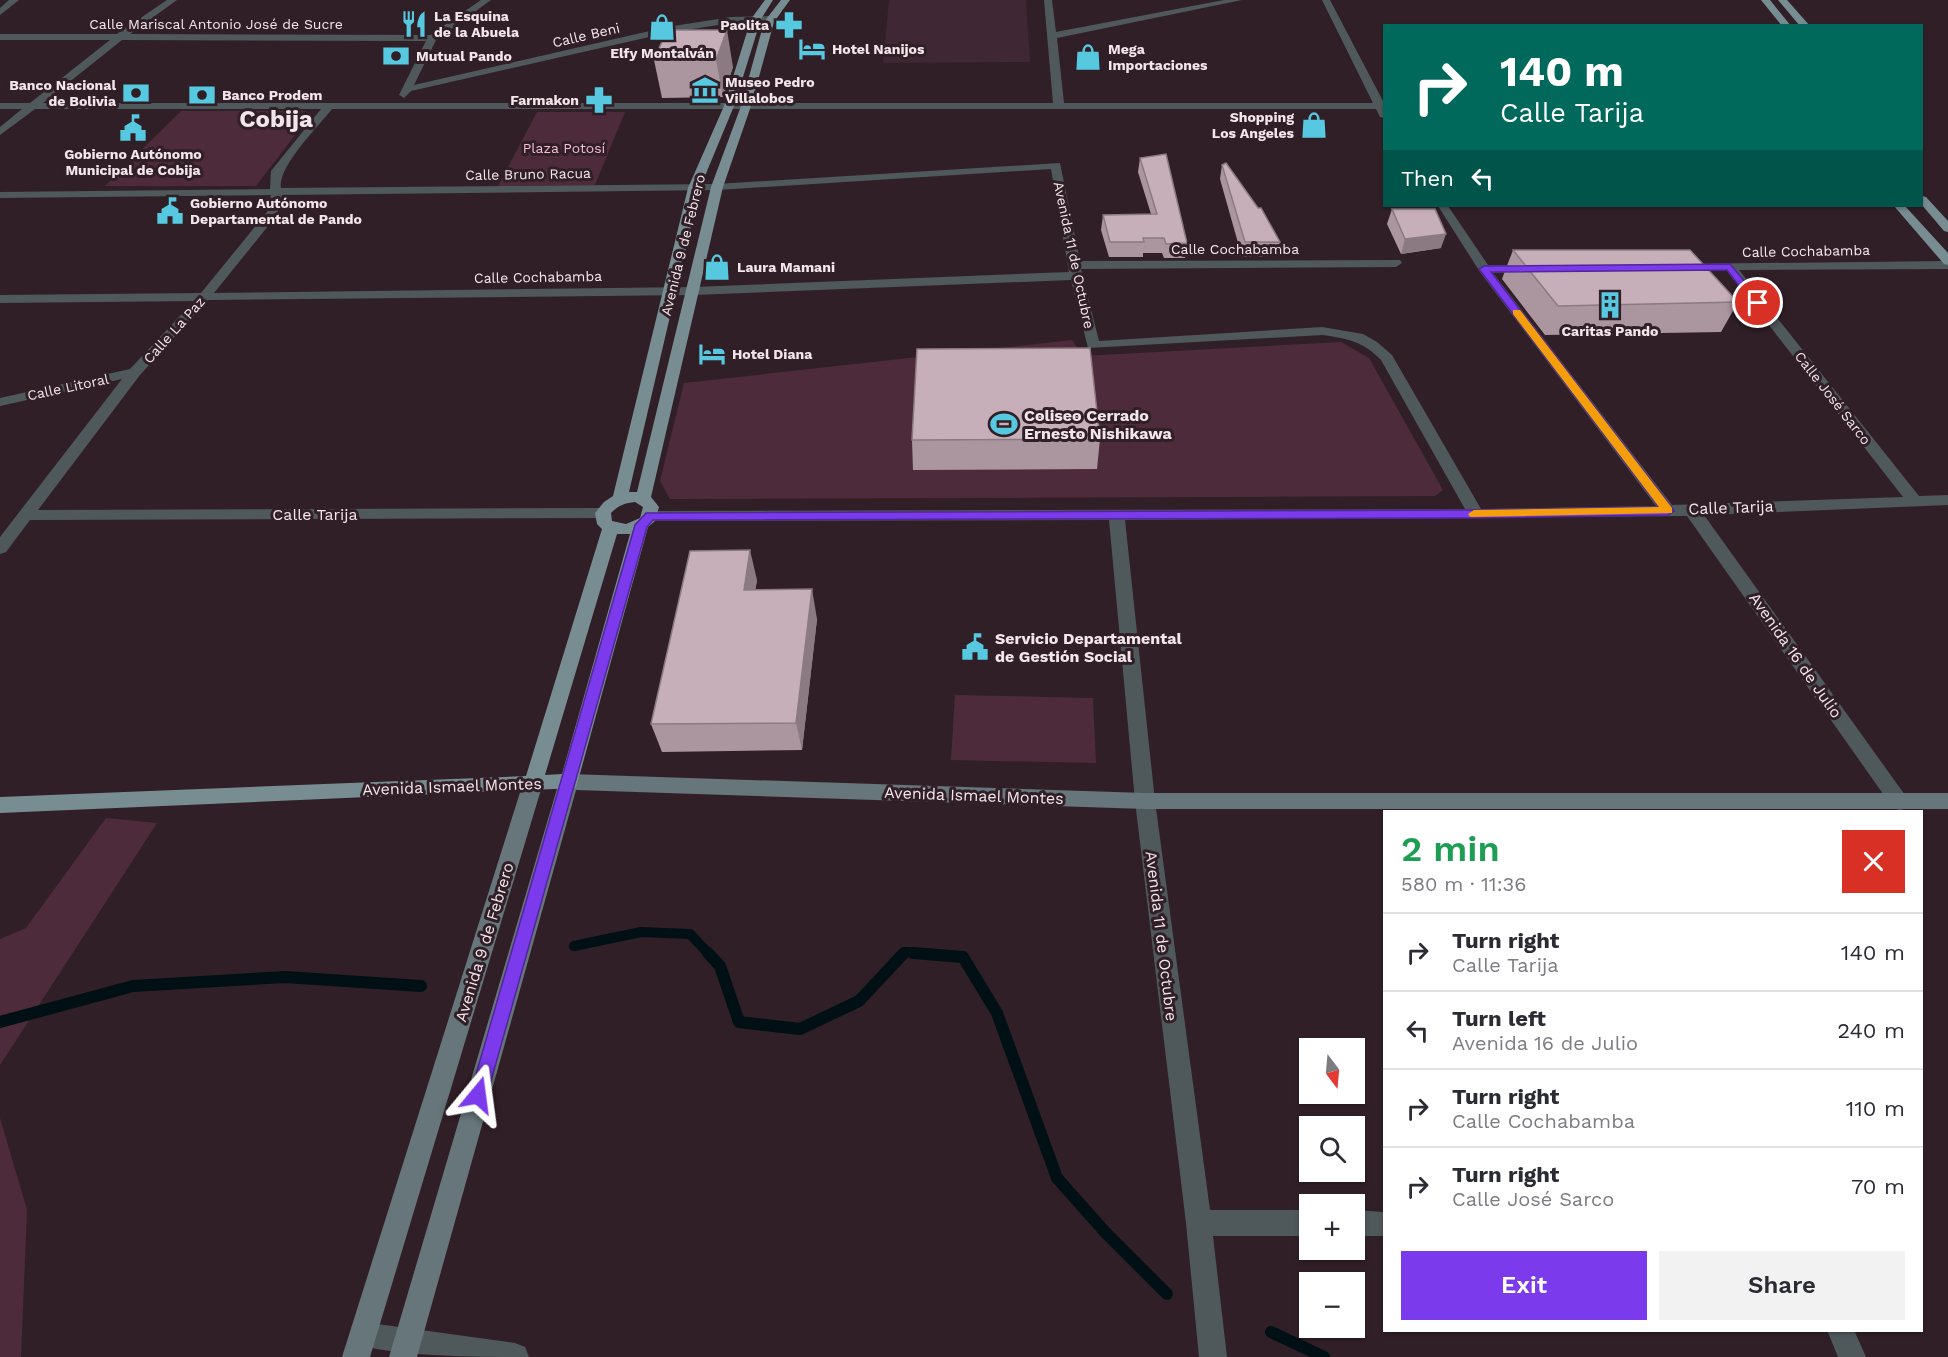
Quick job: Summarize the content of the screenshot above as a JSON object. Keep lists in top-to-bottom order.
{
  "streets": {
    "main road": ["Avenida 9 de Febrero", "Avenida Ismael Montes"],
    "street": [
      "Calle Mariscal Antonio José de Sucre",
      "Calle Beni",
      "Calle Bruno Racua",
      "Calle Cochabamba",
      "Avenida 11 de Octubre",
      "Calle La Paz",
      "Calle Litoral",
      "Calle José Sarco",
      "Calle Tarija",
      "Avenida 16 de Julio"
    ]
  },
  "crossings": [
    ["Calle Beni", "Avenida 9 de Febrero"],
    ["Calle Bruno Racua", "Avenida 9 de Febrero"],
    ["Calle Bruno Racua", "Avenida 11 de Octubre"],
    ["Calle Bruno Racua", "Calle La Paz"],
    ["Avenida 9 de Febrero", "Calle Cochabamba"],
    ["Avenida 9 de Febrero", "Calle Tarija"],
    ["Avenida 9 de Febrero", "Avenida Ismael Montes"],
    ["Calle Cochabamba", "Avenida 11 de Octubre"],
    ["Calle Cochabamba", "Calle La Paz"],
    ["Calle Cochabamba", "Calle José Sarco"],
    ["Avenida 11 de Octubre", "Calle Tarija"],
    ["Avenida 11 de Octubre", "Avenida Ismael Montes"],
    ["Calle La Paz", "Calle Litoral"],
    ["Calle La Paz", "Calle Tarija"],
    ["Calle José Sarco", "Calle Tarija"],
    ["Calle Tarija", "Avenida 16 de Julio"],
    ["Avenida 16 de Julio", "Avenida Ismael Montes"]
  ],
  "districts": ["Cobija"],
  "parks": ["Plaza Potosí"],
  "places": {
    "restaurant": ["La Esquina de la Abuela"],
    "pharmacy": ["Paolita", "Farmakon"],
    "shop": [
      "Elfy Montalván",
      "Mega Importaciones",
      "Shopping Los Angeles",
      "Laura Mamani"
    ],
    "hotel": ["Hotel Nanijos", "Hotel Diana"],
    "bank": ["Mutual Pando", "Banco Nacional de Bolivia", "Banco Prodem"],
    "museum": ["Museo Pedro Villalobos"],
    "public building": ["Gobierno Autónomo Municipal de Cobija", "Gobierno Autónomo Departamental de Pando", "Servicio Departamental de Gestión Social"],
    "building": ["Caritas Pando"],
    "sports": ["Coliseo Cerrado Ernesto Nishikawa"]
  },
  "north": "bottom",
  "page": {
    "turn": ["140 m", "Calle Tarija"],
    "then": "Then",
    "heading": ["2 min", "580 m · 11:36"],
    "list": [
      {
        "name": "Turn right",
        "note": "Calle Tarija",
        "value": "140 m"
      },
      {
        "name": "Turn left",
        "note": "Avenida 16 de Julio",
        "value": "240 m"
      },
      {
        "name": "Turn right",
        "note": "Calle Cochabamba",
        "value": "110 m"
      },
      {
        "name": "Turn right",
        "note": "Calle José Sarco",
        "value": "70 m"
      }
    ],
    "map_buttons": ["+", "−"],
    "buttons": ["Exit", "Share"]
  }
}
